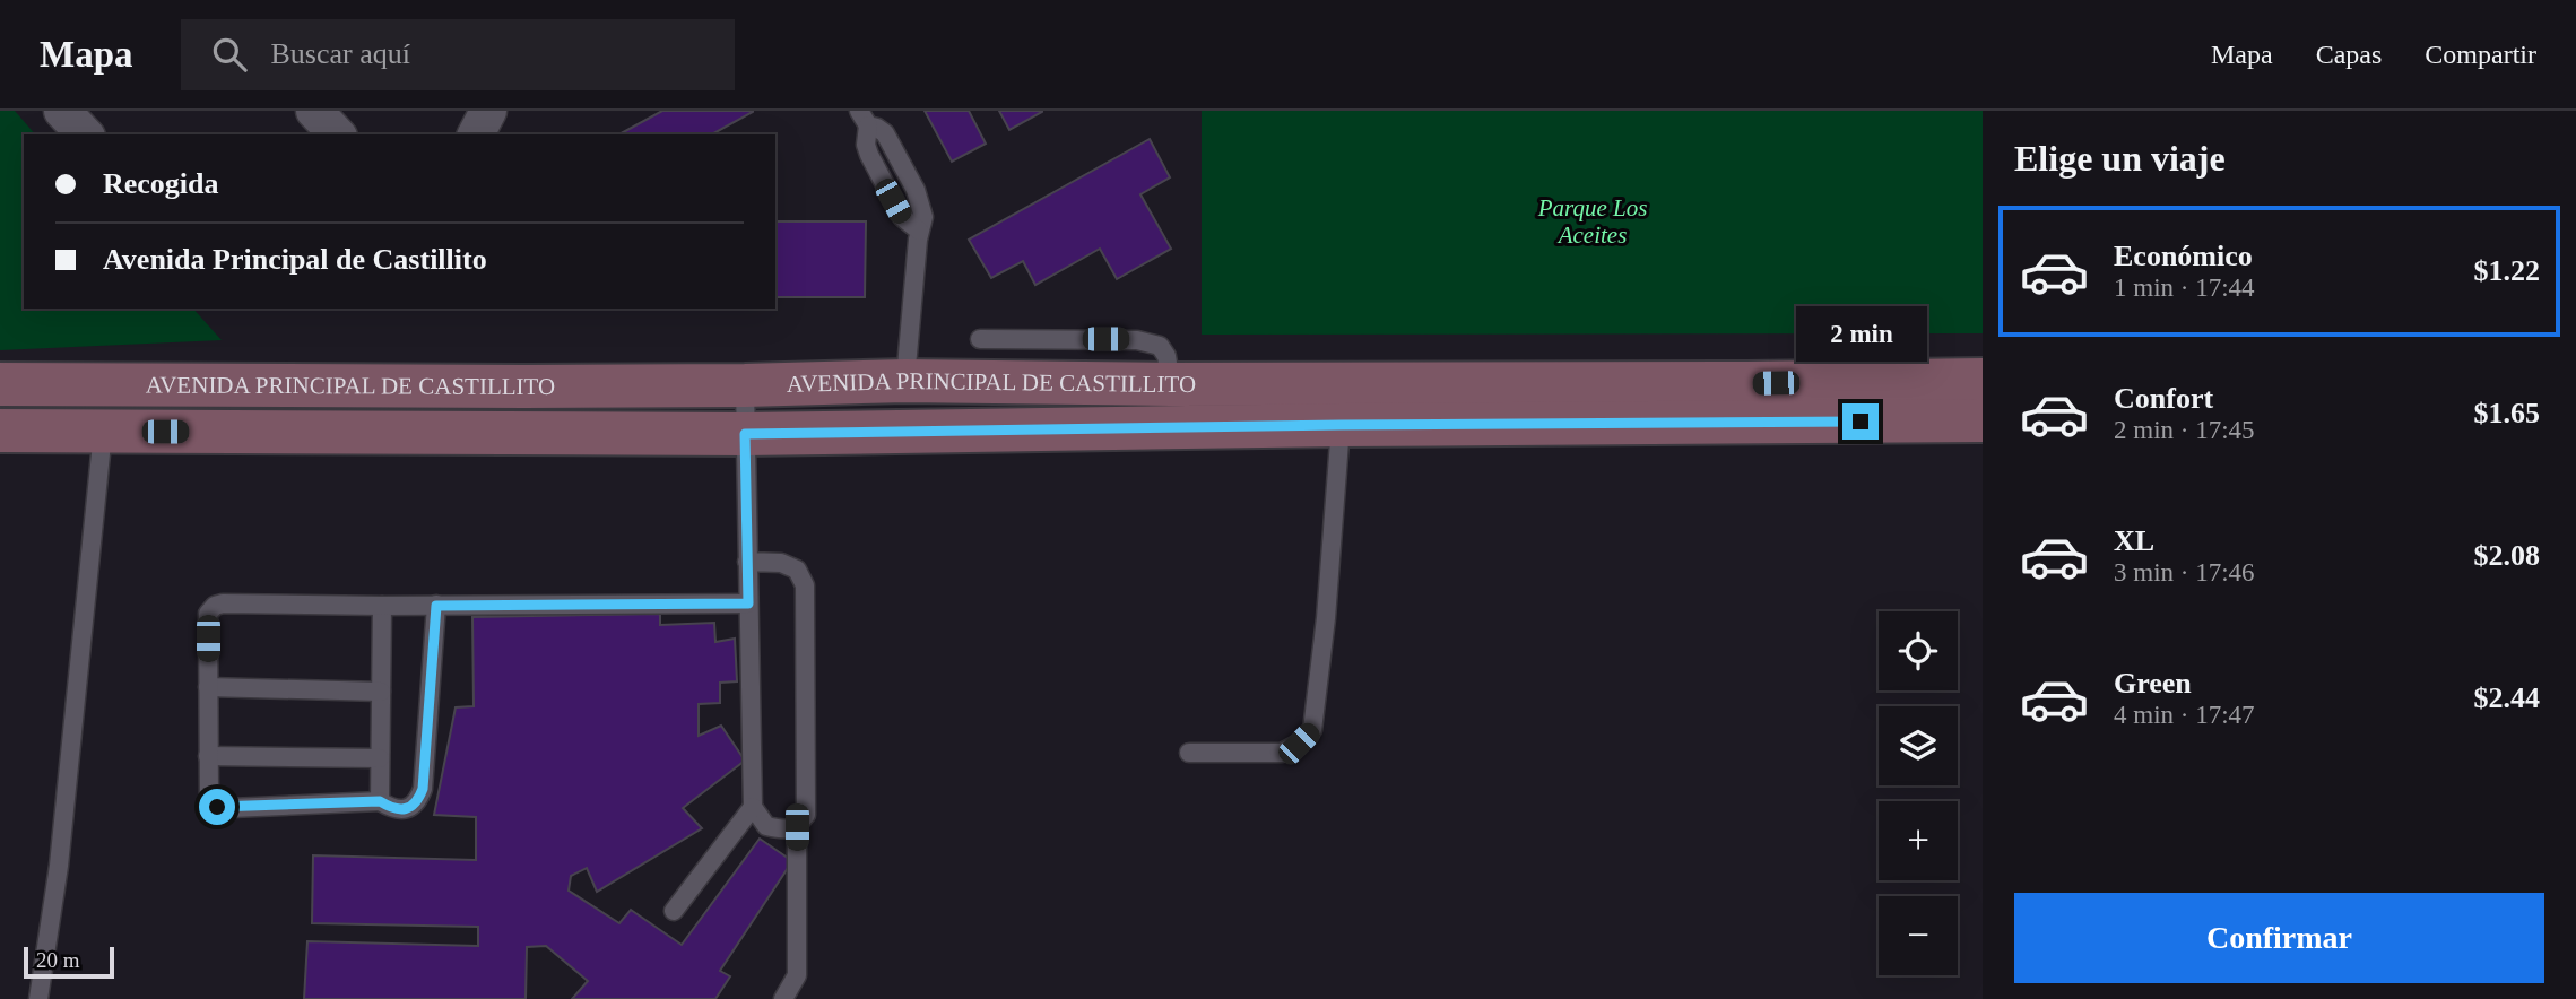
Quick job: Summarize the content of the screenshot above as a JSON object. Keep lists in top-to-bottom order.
{
  "streets": {
    "main road": ["AVENIDA PRINCIPAL DE CASTILLITO"]
  },
  "parks": ["Parque Los Aceites"],
  "scale_bar": "20 m",
  "page": {
    "header": "Mapa",
    "search": "Buscar aquí",
    "nav": ["Mapa", "Capas", "Compartir"],
    "heading": "Elige un viaje",
    "banner": ["Recogida", "Avenida Principal de Castillito"],
    "list": [
      {
        "name": "Económico",
        "note": "1 min · 17:44",
        "value": "$1.22"
      },
      {
        "name": "Confort",
        "note": "2 min · 17:45",
        "value": "$1.65"
      },
      {
        "name": "XL",
        "note": "3 min · 17:46",
        "value": "$2.08"
      },
      {
        "name": "Green",
        "note": "4 min · 17:47",
        "value": "$2.44"
      }
    ],
    "bubble": "2 min",
    "map_buttons": ["+", "−"],
    "buttons": "Confirmar",
    "scale": "20 m"
  }
}
